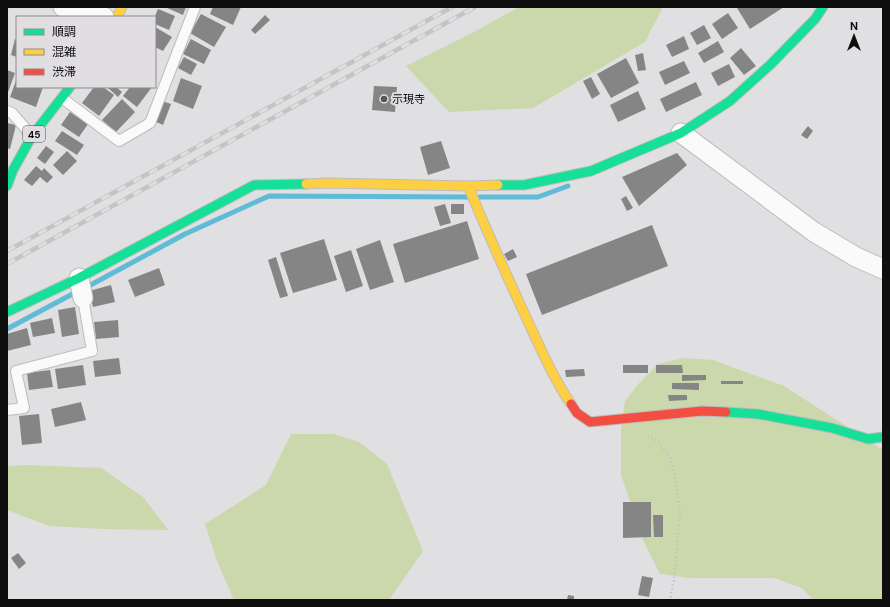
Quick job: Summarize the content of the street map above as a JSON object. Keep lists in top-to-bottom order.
{
  "streets": {
    "street": ["45"]
  },
  "places": ["示現寺"],
  "legend": ["順調", "混雑", "渋滞"],
  "north": "top"
}
